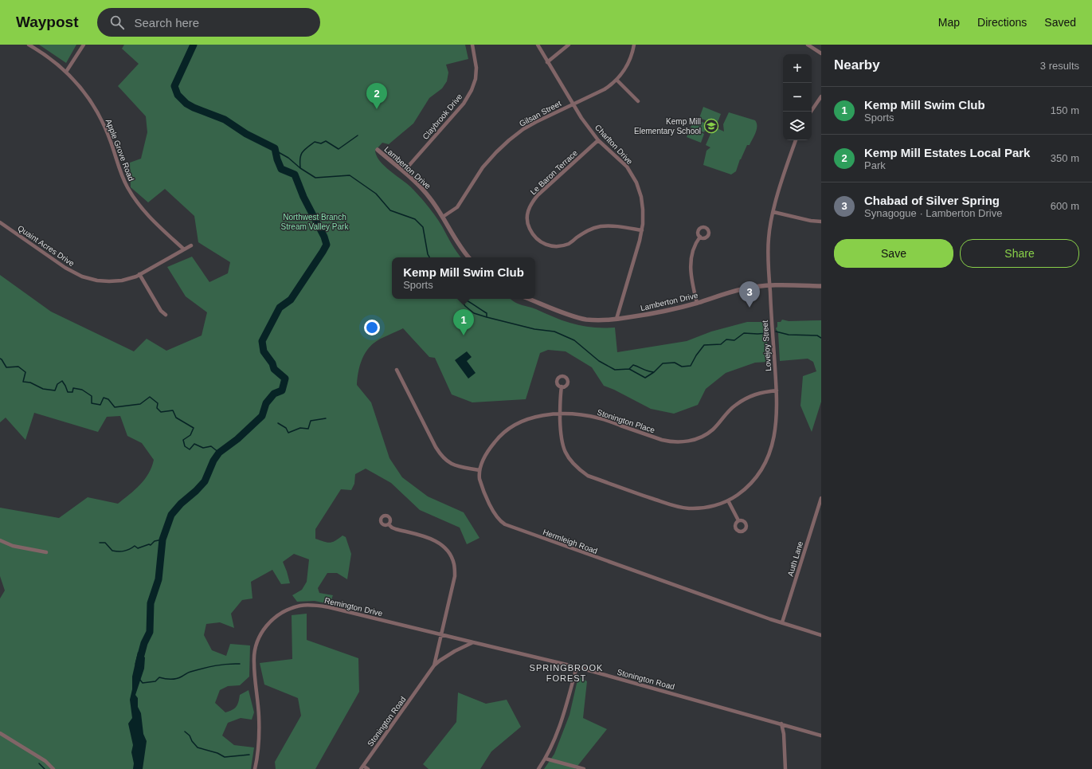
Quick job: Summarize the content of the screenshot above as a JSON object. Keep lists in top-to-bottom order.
{
  "streets": {
    "street": [
      "Gilsan Street",
      "Claybrook Drive",
      "Charlton Drive",
      "Apple Grove Road",
      "Lamberton Drive",
      "Le Baron Terrace",
      "Quaint Acres Drive",
      "Lovejoy Street",
      "Stonington Place",
      "Hermleigh Road",
      "Auth Lane",
      "Remington Drive",
      "Stonington Road"
    ]
  },
  "crossings": [
    ["Gilsan Street", "Charlton Drive"],
    ["Gilsan Street", "Lamberton Drive"],
    ["Claybrook Drive", "Lamberton Drive"],
    ["Charlton Drive", "Lamberton Drive"],
    ["Charlton Drive", "Le Baron Terrace"],
    ["Apple Grove Road", "Quaint Acres Drive"],
    ["Lamberton Drive", "Lovejoy Street"],
    ["Lovejoy Street", "Stonington Place"],
    ["Stonington Place", "Hermleigh Road"],
    ["Hermleigh Road", "Auth Lane"],
    ["Remington Drive", "Stonington Road"]
  ],
  "districts": ["SPRINGBROOK FOREST"],
  "parks": ["Northwest Branch Stream Valley Park"],
  "places": {
    "school or university": ["Kemp Mill Elementary School"]
  },
  "page": {
    "header": "Waypost",
    "search": "Search here",
    "nav": ["Map", "Directions", "Saved"],
    "heading": ["Nearby", "3 results"],
    "map_buttons": ["+", "−"],
    "pins": ["2", "3", "1"],
    "list": [
      {
        "mark": "1",
        "name": "Kemp Mill Swim Club",
        "note": "Sports",
        "value": "150 m"
      },
      {
        "mark": "2",
        "name": "Kemp Mill Estates Local Park",
        "note": "Park",
        "value": "350 m"
      },
      {
        "mark": "3",
        "name": "Chabad of Silver Spring",
        "note": "Synagogue · Lamberton Drive",
        "value": "600 m"
      }
    ],
    "buttons": ["Save", "Share"],
    "popup": ["Kemp Mill Swim Club", "Sports"]
  }
}
